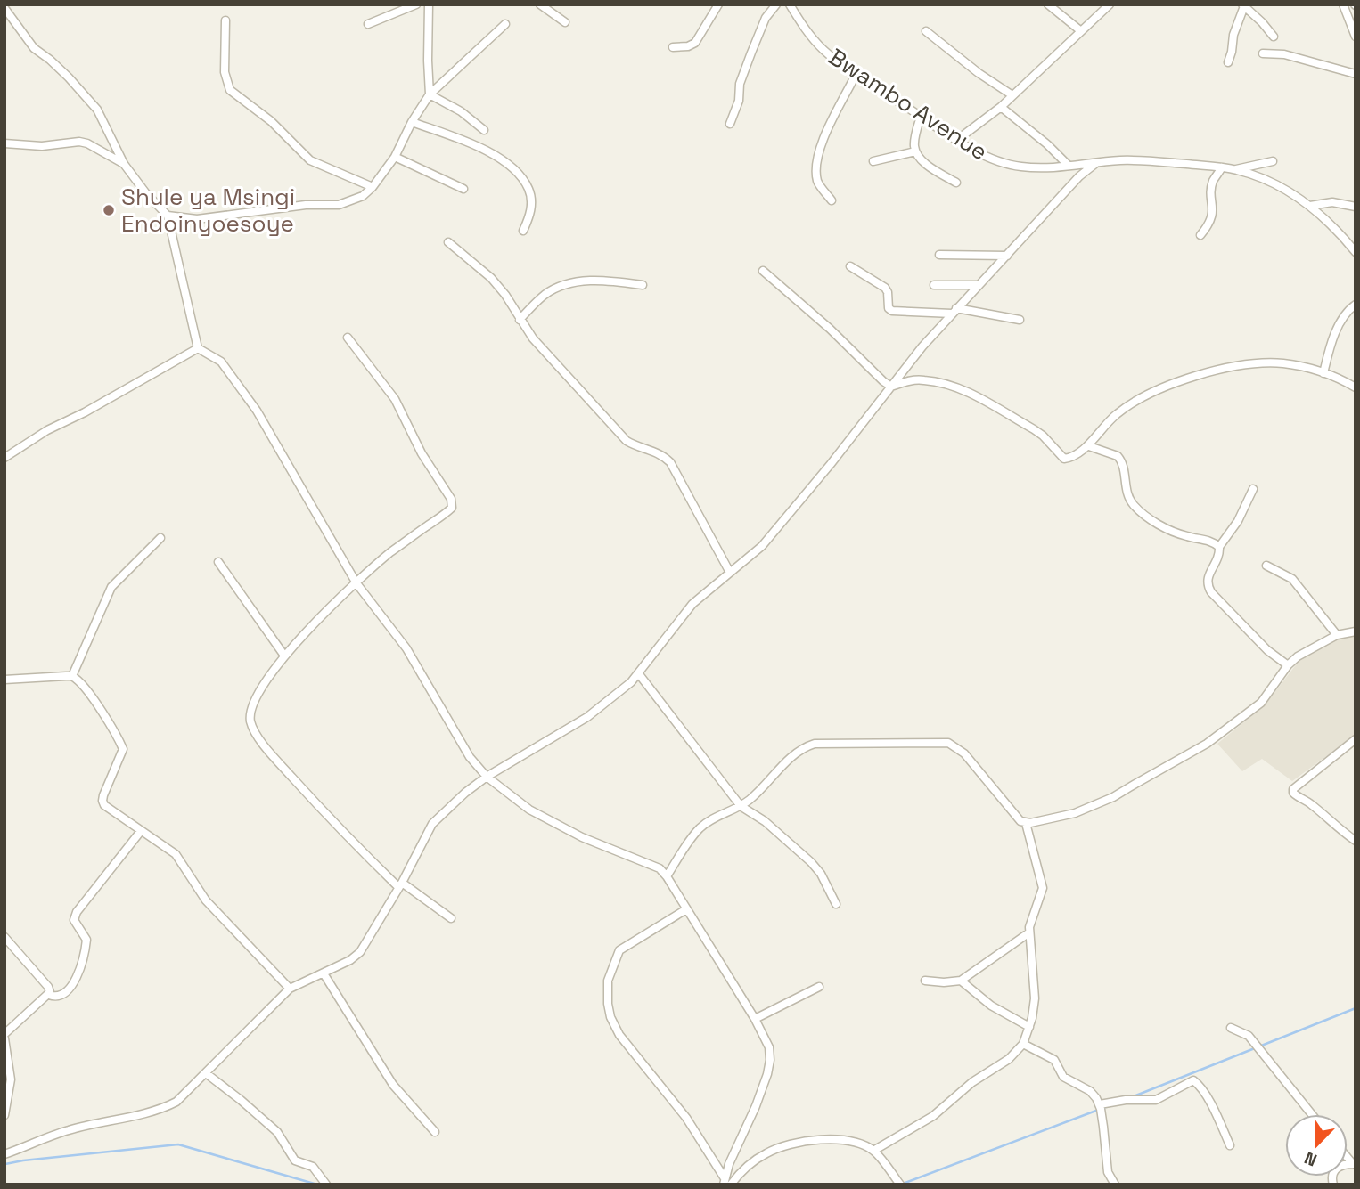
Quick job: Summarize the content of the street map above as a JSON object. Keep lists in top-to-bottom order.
{
  "streets": {
    "street": ["Bwambo Avenue"]
  },
  "places": ["Shule ya Msingi Endoinyoesoye"],
  "north": "bottom left"
}
